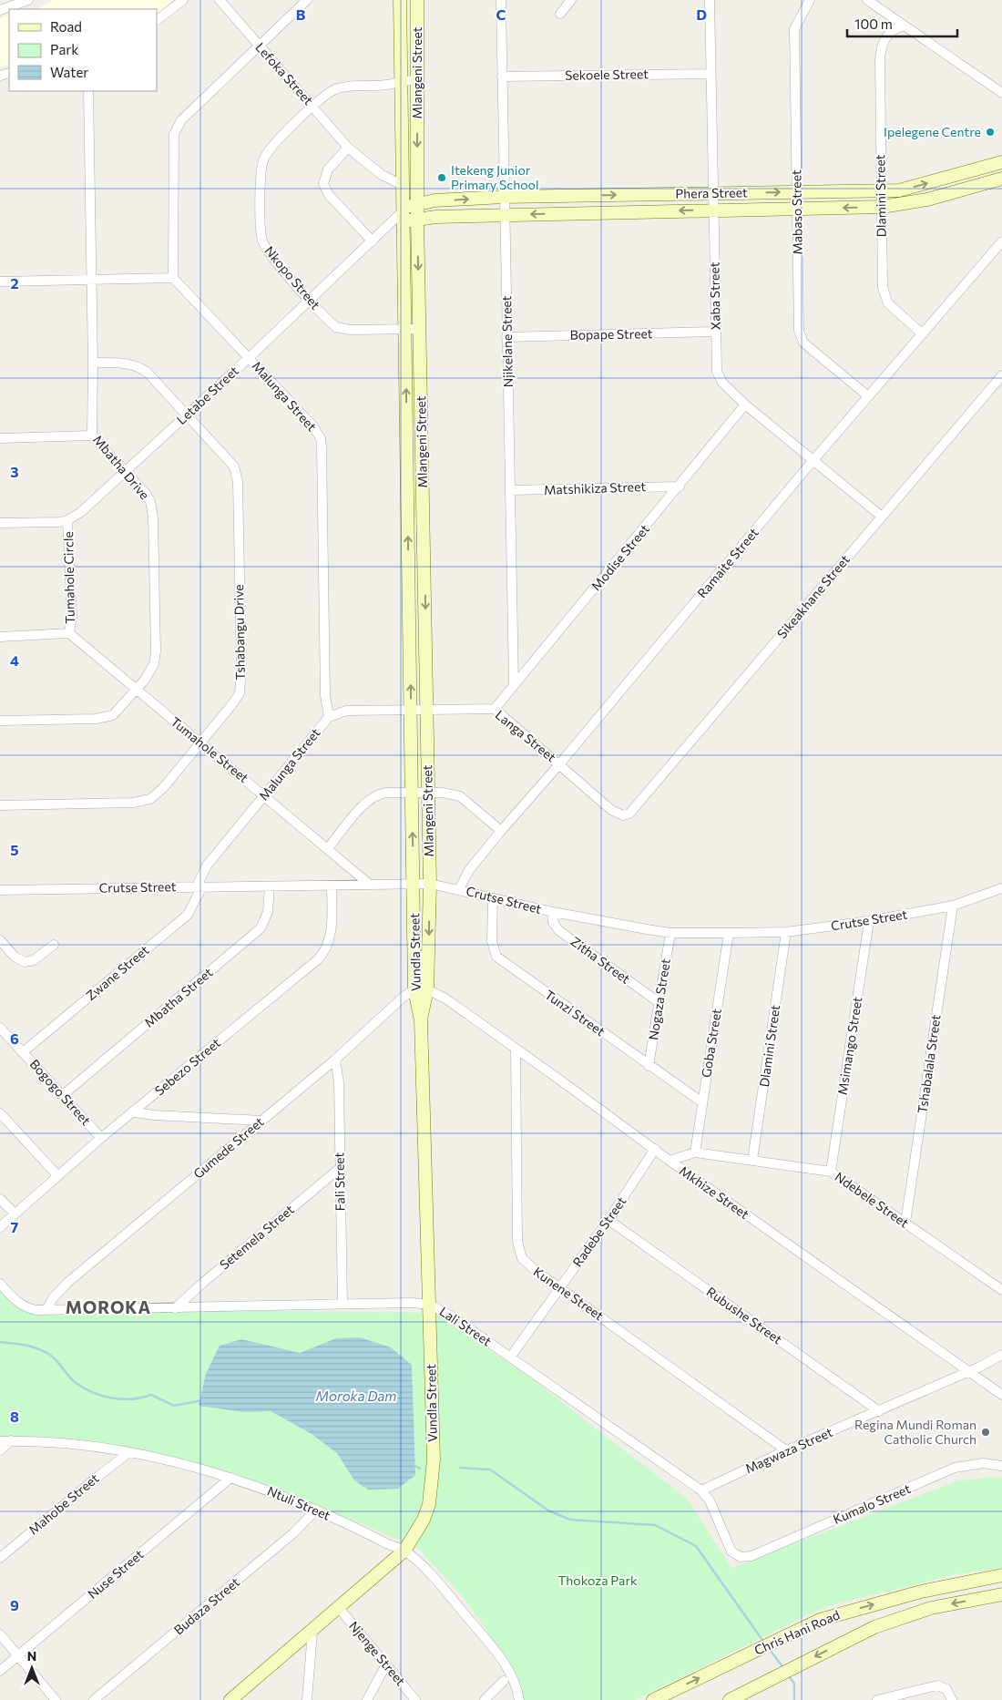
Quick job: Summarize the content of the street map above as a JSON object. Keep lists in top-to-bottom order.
{
  "streets": {
    "street": [
      "Mlangeni Street",
      "Lefoka Street",
      "Sekoele Street",
      "Phera Street",
      "Dlamini Street",
      "Mabaso Street",
      "Nkopo Street",
      "Xaba Street",
      "Bopape Street",
      "Njikelane Street",
      "Letabe Street",
      "Malunga Street",
      "Mbatha Drive",
      "Matshikiza Street",
      "Modise Street",
      "Ramaite Street",
      "Tumahole Circle",
      "Sikeakhane Street",
      "Tshabangu Drive",
      "Langa Street",
      "Tumahole Street",
      "Crutse Street",
      "Vundla Street",
      "Zitha Street",
      "Zwane Street",
      "Mbatha Street",
      "Nogaza Street",
      "Tunzi Street",
      "Goba Street",
      "Msimango Street",
      "Tshabalala Street",
      "Sebezo Street",
      "Bogogo Street",
      "Gumede Street",
      "Fali Street",
      "Mkhize Street",
      "Ndebele Street",
      "Radebe Street",
      "Setemela Street",
      "Kunene Street",
      "Rubushe Street",
      "Lali Street",
      "Magwaza Street",
      "Ntuli Street",
      "Mahobe Street",
      "Kumalo Street",
      "Nuse Street",
      "Budaza Street",
      "Chris Hani Road",
      "Njenge Street"
    ]
  },
  "crossings": [
    ["Mlangeni Street", "Lefoka Street"],
    ["Mlangeni Street", "Phera Street"],
    ["Mlangeni Street", "Nkopo Street"],
    ["Mlangeni Street", "Letabe Street"],
    ["Mlangeni Street", "Langa Street"],
    ["Mlangeni Street", "Crutse Street"],
    ["Mlangeni Street", "Vundla Street"],
    ["Lefoka Street", "Nkopo Street"],
    ["Sekoele Street", "Xaba Street"],
    ["Sekoele Street", "Njikelane Street"],
    ["Phera Street", "Dlamini Street"],
    ["Phera Street", "Mabaso Street"],
    ["Phera Street", "Xaba Street"],
    ["Phera Street", "Njikelane Street"],
    ["Phera Street", "Letabe Street"],
    ["Dlamini Street", "Ramaite Street"],
    ["Dlamini Street", "Crutse Street"],
    ["Dlamini Street", "Ndebele Street"],
    ["Mabaso Street", "Ramaite Street"],
    ["Nkopo Street", "Letabe Street"],
    ["Xaba Street", "Bopape Street"],
    ["Xaba Street", "Modise Street"],
    ["Xaba Street", "Ramaite Street"],
    ["Xaba Street", "Sikeakhane Street"],
    ["Bopape Street", "Njikelane Street"],
    ["Njikelane Street", "Matshikiza Street"],
    ["Njikelane Street", "Modise Street"],
    ["Letabe Street", "Malunga Street"],
    ["Letabe Street", "Mbatha Drive"],
    ["Letabe Street", "Tumahole Circle"],
    ["Letabe Street", "Tshabangu Drive"],
    ["Malunga Street", "Langa Street"],
    ["Malunga Street", "Tumahole Street"],
    ["Malunga Street", "Crutse Street"],
    ["Malunga Street", "Zwane Street"],
    ["Mbatha Drive", "Tshabangu Drive"],
    ["Mbatha Drive", "Tumahole Street"],
    ["Matshikiza Street", "Modise Street"],
    ["Modise Street", "Langa Street"],
    ["Ramaite Street", "Langa Street"],
    ["Ramaite Street", "Crutse Street"],
    ["Tumahole Circle", "Tumahole Street"],
    ["Sikeakhane Street", "Langa Street"],
    ["Tshabangu Drive", "Tumahole Street"],
    ["Tumahole Street", "Crutse Street"],
    ["Crutse Street", "Vundla Street"],
    ["Crutse Street", "Zitha Street"],
    ["Crutse Street", "Zwane Street"],
    ["Crutse Street", "Mbatha Street"],
    ["Crutse Street", "Nogaza Street"],
    ["Crutse Street", "Tunzi Street"],
    ["Crutse Street", "Goba Street"],
    ["Crutse Street", "Msimango Street"],
    ["Crutse Street", "Tshabalala Street"],
    ["Crutse Street", "Sebezo Street"],
    ["Vundla Street", "Gumede Street"],
    ["Vundla Street", "Mkhize Street"],
    ["Vundla Street", "Lali Street"],
    ["Vundla Street", "Ntuli Street"],
    ["Vundla Street", "Njenge Street"],
    ["Zitha Street", "Nogaza Street"],
    ["Zwane Street", "Bogogo Street"],
    ["Mbatha Street", "Bogogo Street"],
    ["Nogaza Street", "Tunzi Street"],
    ["Tunzi Street", "Goba Street"],
    ["Goba Street", "Ndebele Street"],
    ["Msimango Street", "Ndebele Street"],
    ["Tshabalala Street", "Ndebele Street"],
    ["Sebezo Street", "Bogogo Street"],
    ["Gumede Street", "Fali Street"],
    ["Gumede Street", "Lali Street"],
    ["Fali Street", "Setemela Street"],
    ["Fali Street", "Lali Street"],
    ["Mkhize Street", "Ndebele Street"],
    ["Mkhize Street", "Radebe Street"],
    ["Mkhize Street", "Kunene Street"],
    ["Mkhize Street", "Magwaza Street"],
    ["Radebe Street", "Kunene Street"],
    ["Radebe Street", "Rubushe Street"],
    ["Radebe Street", "Lali Street"],
    ["Setemela Street", "Lali Street"],
    ["Kunene Street", "Magwaza Street"],
    ["Rubushe Street", "Magwaza Street"],
    ["Lali Street", "Magwaza Street"],
    ["Lali Street", "Kumalo Street"],
    ["Ntuli Street", "Mahobe Street"],
    ["Ntuli Street", "Nuse Street"],
    ["Ntuli Street", "Budaza Street"]
  ],
  "districts": ["MOROKA"],
  "water": ["Moroka Dam"],
  "parks": ["Thokoza Park"],
  "places": ["Ipelegene Centre", "Itekeng Junior Primary School", "Regina Mundi Roman Catholic Church"],
  "legend": ["Road", "Park", "Water"],
  "scale_bar": "100 m",
  "north": "top",
  "grid": {
    "columns": ["B", "C", "D"],
    "rows": [
      "2",
      "3",
      "4",
      "5",
      "6",
      "7",
      "8",
      "9"
    ]
  }
}
